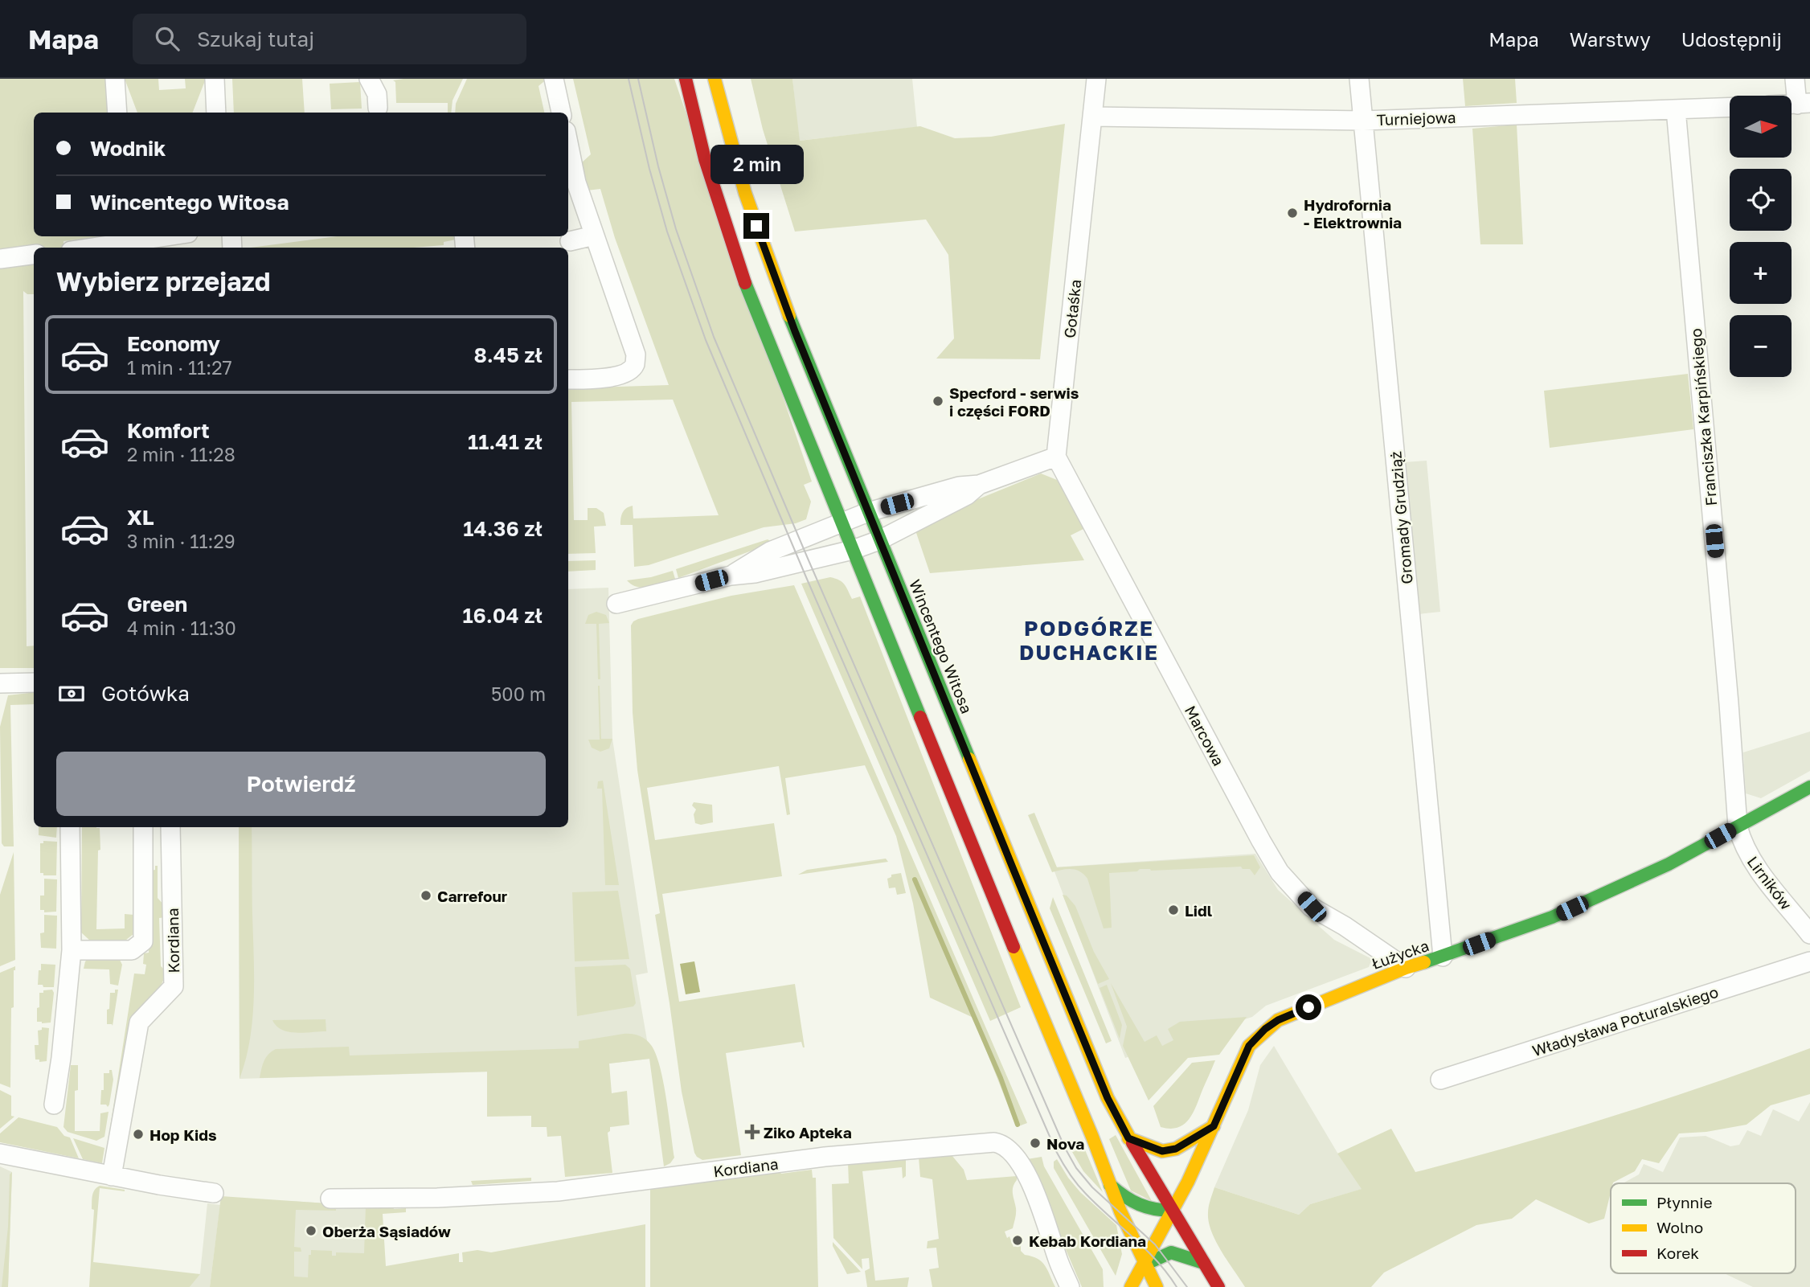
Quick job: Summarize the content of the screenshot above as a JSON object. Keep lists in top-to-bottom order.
{
  "streets": {
    "main road": ["Wincentego Witosa", "Łużycka"],
    "street": [
      "Turniejowa",
      "Gołaśka",
      "Franciszka Karpińskiego",
      "Gromady Grudziąż",
      "Marcowa",
      "Lirników",
      "Kordiana",
      "Władysława Poturalskiego"
    ]
  },
  "crossings": [
    ["Turniejowa", "Gołaśka"],
    ["Turniejowa", "Franciszka Karpińskiego"],
    ["Turniejowa", "Gromady Grudziąż"],
    ["Gołaśka", "Marcowa"],
    ["Franciszka Karpińskiego", "Lirników"],
    ["Franciszka Karpińskiego", "Łużycka"],
    ["Gromady Grudziąż", "Łużycka"],
    ["Wincentego Witosa", "Łużycka"],
    ["Marcowa", "Łużycka"],
    ["Lirników", "Łużycka"]
  ],
  "districts": ["PODGÓRZE DUCHACKIE"],
  "places": {
    "other": [
      "Hydrofornia - Elektrownia",
      "Specford - serwis i części FORD",
      "Carrefour",
      "Lidl",
      "Hop Kids",
      "Nova",
      "Oberża Sąsiadów",
      "Kebab Kordiana"
    ],
    "health": ["Ziko Apteka"]
  },
  "legend": ["Płynnie", "Wolno", "Korek"],
  "north": "right",
  "page": {
    "header": "Mapa",
    "search": "Szukaj tutaj",
    "nav": ["Mapa", "Warstwy", "Udostępnij"],
    "map_buttons": ["+", "−"],
    "banner": ["Wodnik", "Wincentego Witosa"],
    "bubble": "2 min",
    "heading": "Wybierz przejazd",
    "list": [
      {
        "name": "Economy",
        "note": "1 min · 11:27",
        "value": "8.45 zł"
      },
      {
        "name": "Komfort",
        "note": "2 min · 11:28",
        "value": "11.41 zł"
      },
      {
        "name": "XL",
        "note": "3 min · 11:29",
        "value": "14.36 zł"
      },
      {
        "name": "Green",
        "note": "4 min · 11:30",
        "value": "16.04 zł"
      }
    ],
    "pay": ["Gotówka", "500 m"],
    "buttons": "Potwierdź"
  }
}
